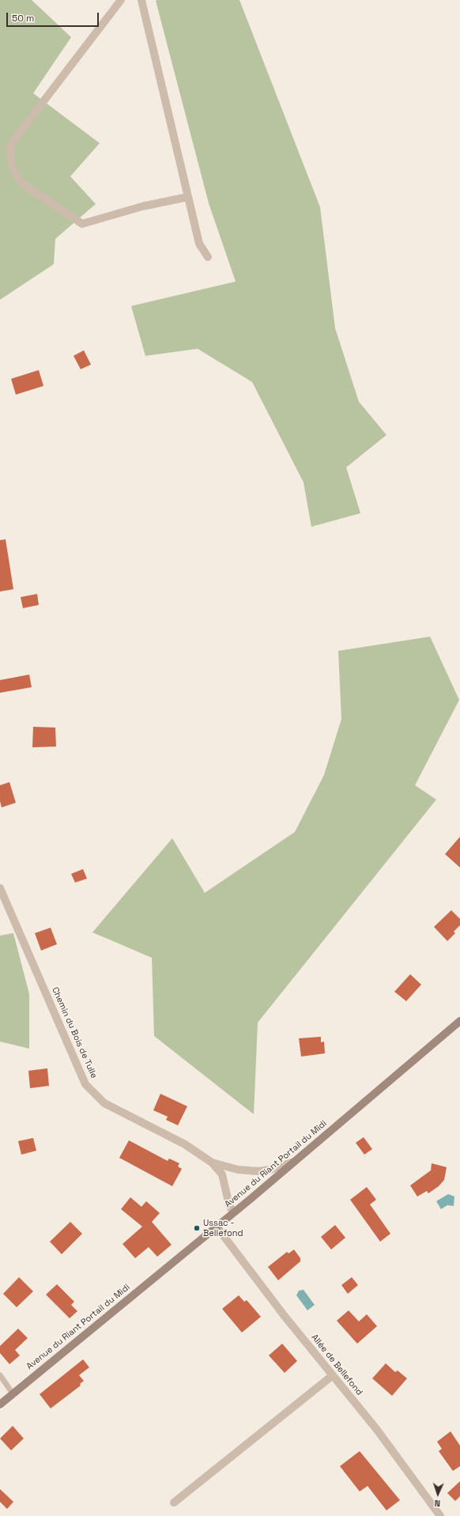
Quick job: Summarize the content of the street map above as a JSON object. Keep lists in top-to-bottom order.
{
  "streets": {
    "main road": ["Avenue du Riant Portail du Midi"],
    "street": ["Chemin du Bois de Tulle", "Allée de Bellefond"]
  },
  "crossings": [
    ["Chemin du Bois de Tulle", "Avenue du Riant Portail du Midi"],
    ["Avenue du Riant Portail du Midi", "Allée de Bellefond"]
  ],
  "places": ["Ussac - Bellefond"],
  "scale_bar": "50 m",
  "north": "bottom"
}
